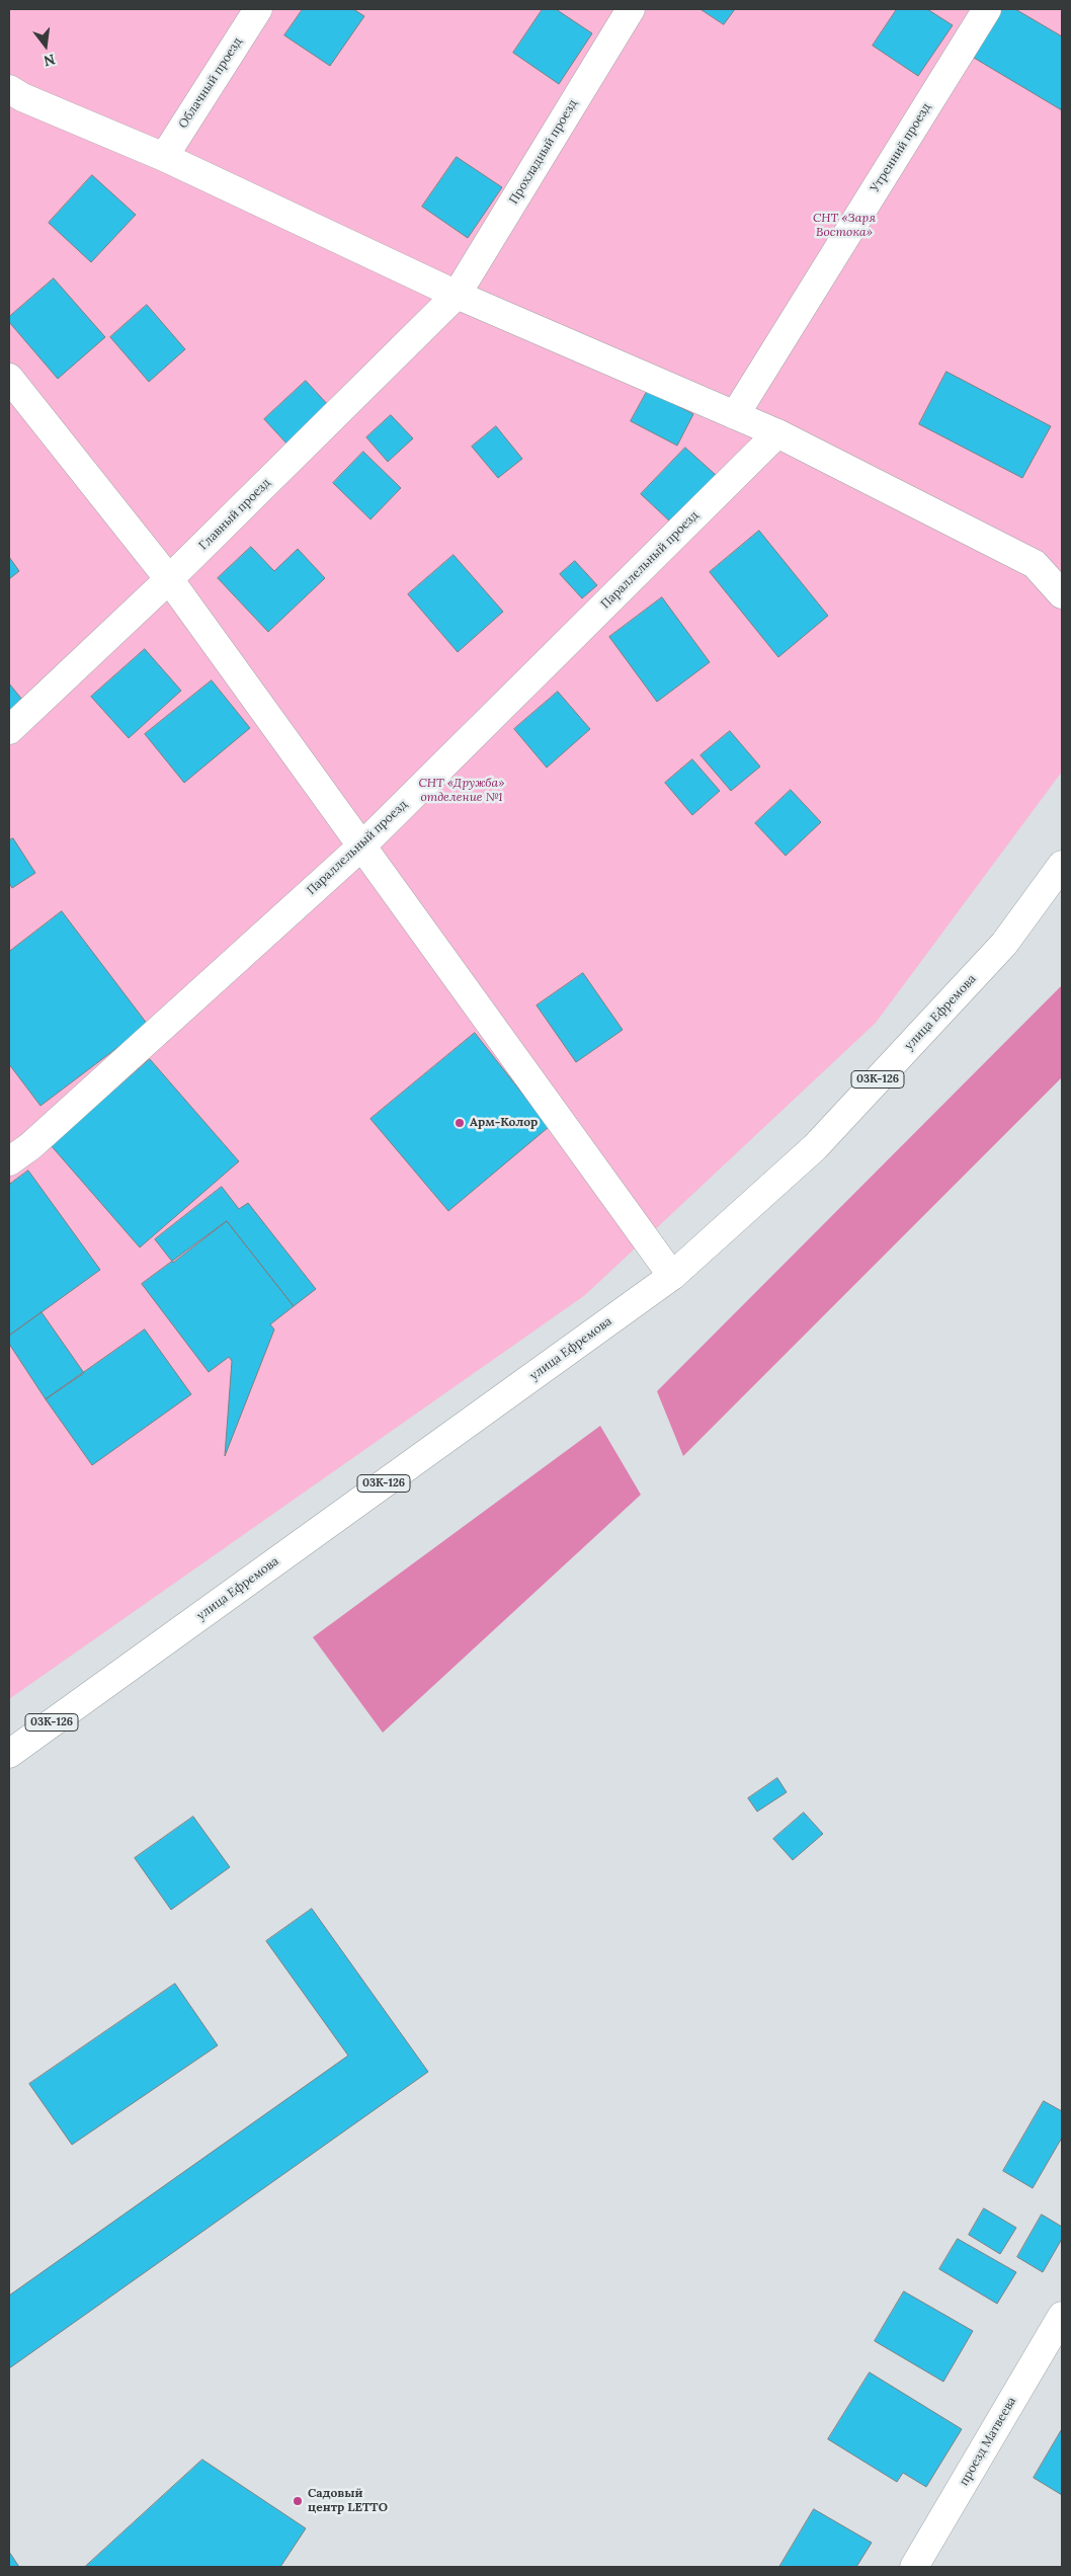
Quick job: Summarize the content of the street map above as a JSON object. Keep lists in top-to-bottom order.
{
  "streets": {
    "main road": [
      "Облачный проезд",
      "Утренний проезд",
      "Прохладный проезд",
      "Главный проезд",
      "Параллельный проезд",
      "улица Ефремова",
      "03К-126",
      "проезд Матвеева"
    ]
  },
  "crossings": [
    ["Прохладный проезд", "Главный проезд"]
  ],
  "parks": ["СНТ «Заря Востока»", "СНТ «Дружба» отделение №1"],
  "places": ["Арм-Колор", "Садовый центр LETTO"],
  "north": "bottom"
}
